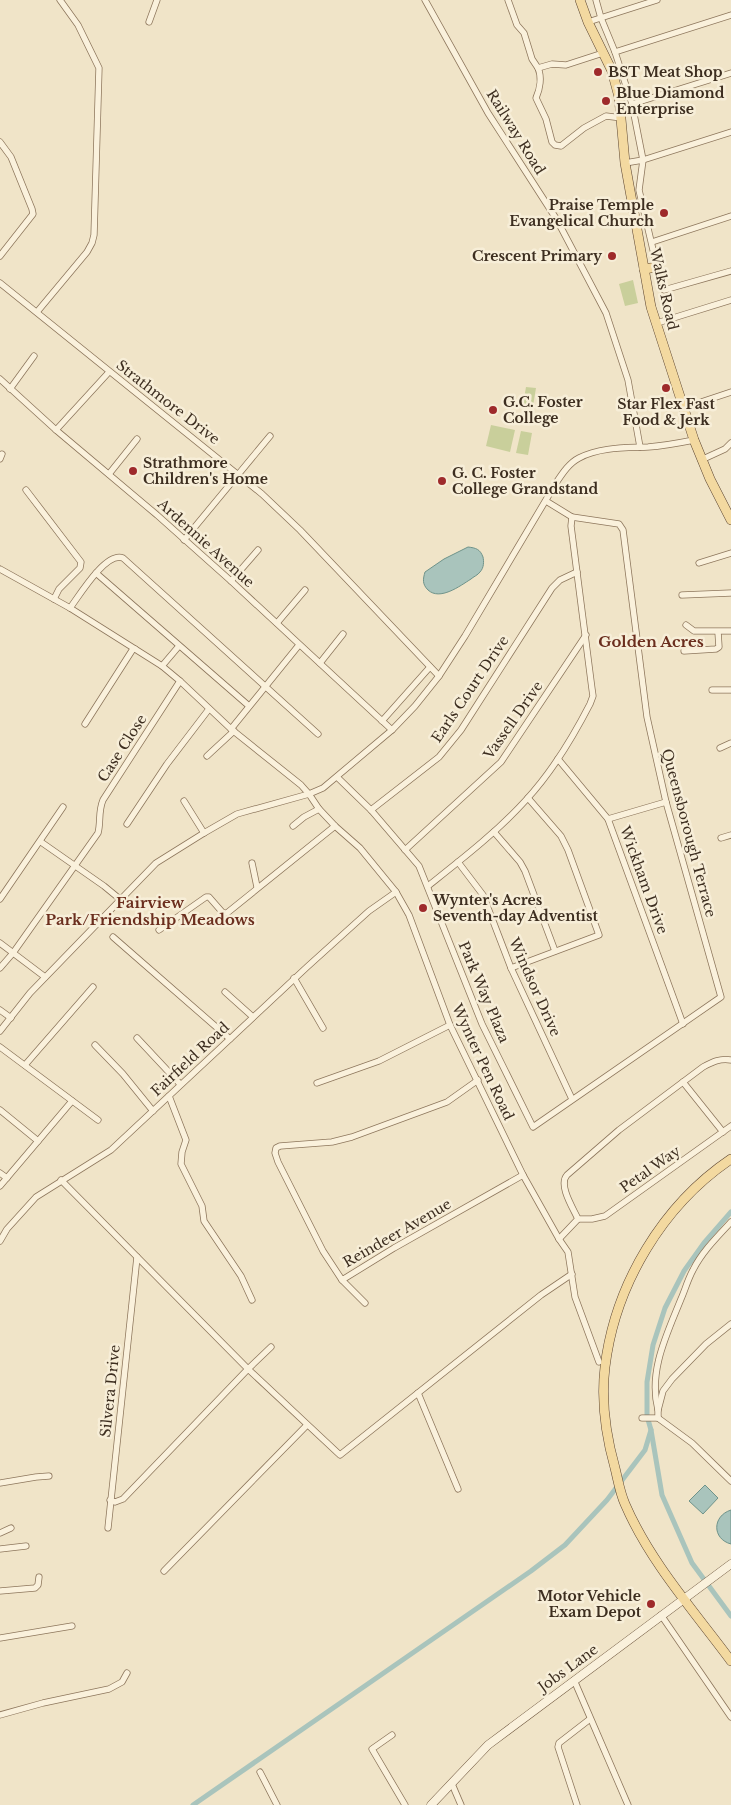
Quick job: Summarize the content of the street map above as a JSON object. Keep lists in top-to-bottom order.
{
  "streets": {
    "main road": ["Walks Road"],
    "street": [
      "Railway Road",
      "Strathmore Drive",
      "Ardennie Avenue",
      "Earls Court Drive",
      "Vassell Drive",
      "Case Close",
      "Queensborough Terrace",
      "Wickham Drive",
      "Windsor Drive",
      "Park Way Plaza",
      "Fairfield Road",
      "Wynter Pen Road",
      "Petal Way",
      "Reindeer Avenue",
      "Silvera Drive",
      "Jobs Lane"
    ]
  },
  "crossings": [
    ["Earls Court Drive", "Park Way Plaza"],
    ["Vassell Drive", "Park Way Plaza"],
    ["Case Close", "Wynter Pen Road"],
    ["Queensborough Terrace", "Wickham Drive"],
    ["Queensborough Terrace", "Windsor Drive"],
    ["Queensborough Terrace", "Park Way Plaza"],
    ["Fairfield Road", "Wynter Pen Road"],
    ["Wynter Pen Road", "Reindeer Avenue"]
  ],
  "districts": ["Golden Acres", "Fairview Park/Friendship Meadows"],
  "places": [
    "BST Meat Shop",
    "Blue Diamond Enterprise",
    "Praise Temple Evangelical Church",
    "Crescent Primary",
    "Star Flex Fast Food & Jerk",
    "G.C. Foster College",
    "Strathmore Children's Home",
    "G. C. Foster College Grandstand",
    "Wynter's Acres Seventh-day Adventist",
    "Motor Vehicle Exam Depot"
  ]
}
